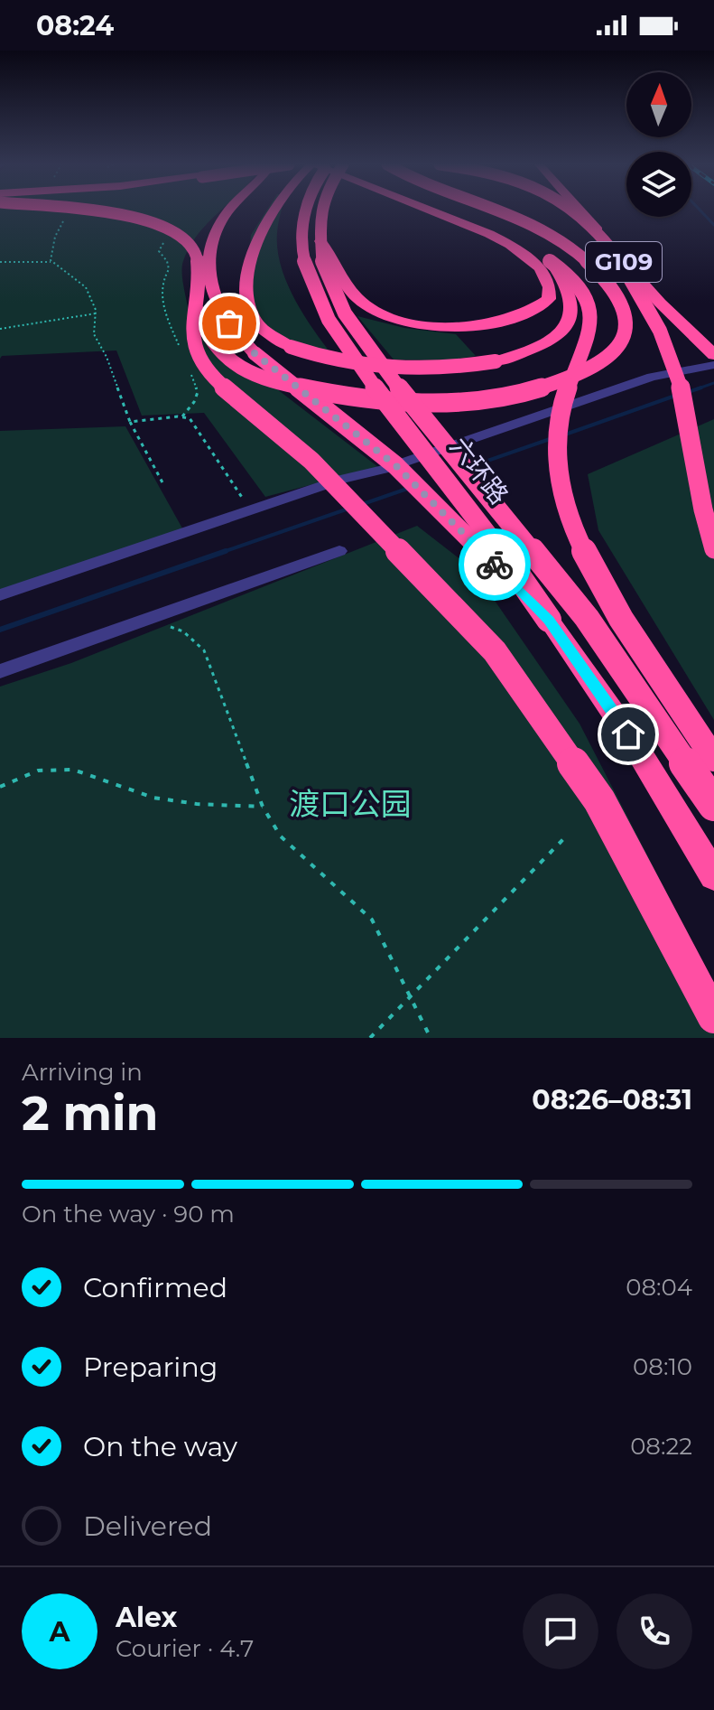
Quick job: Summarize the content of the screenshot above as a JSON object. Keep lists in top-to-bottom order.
{
  "streets": {
    "highway": ["G109", "六环路"]
  },
  "parks": ["渡口公园"],
  "north": "top",
  "page": {
    "status": "08:24",
    "heading": ["2 min", "Arriving in", "08:26–08:31"],
    "panel": ["Alex", "Courier · 4.7"],
    "bar": "On the way · 90 m",
    "list": [
      ["Confirmed", "08:04"],
      ["Preparing", "08:10"],
      ["On the way", "08:22"],
      "Delivered"
    ],
    "round": "A"
  }
}
